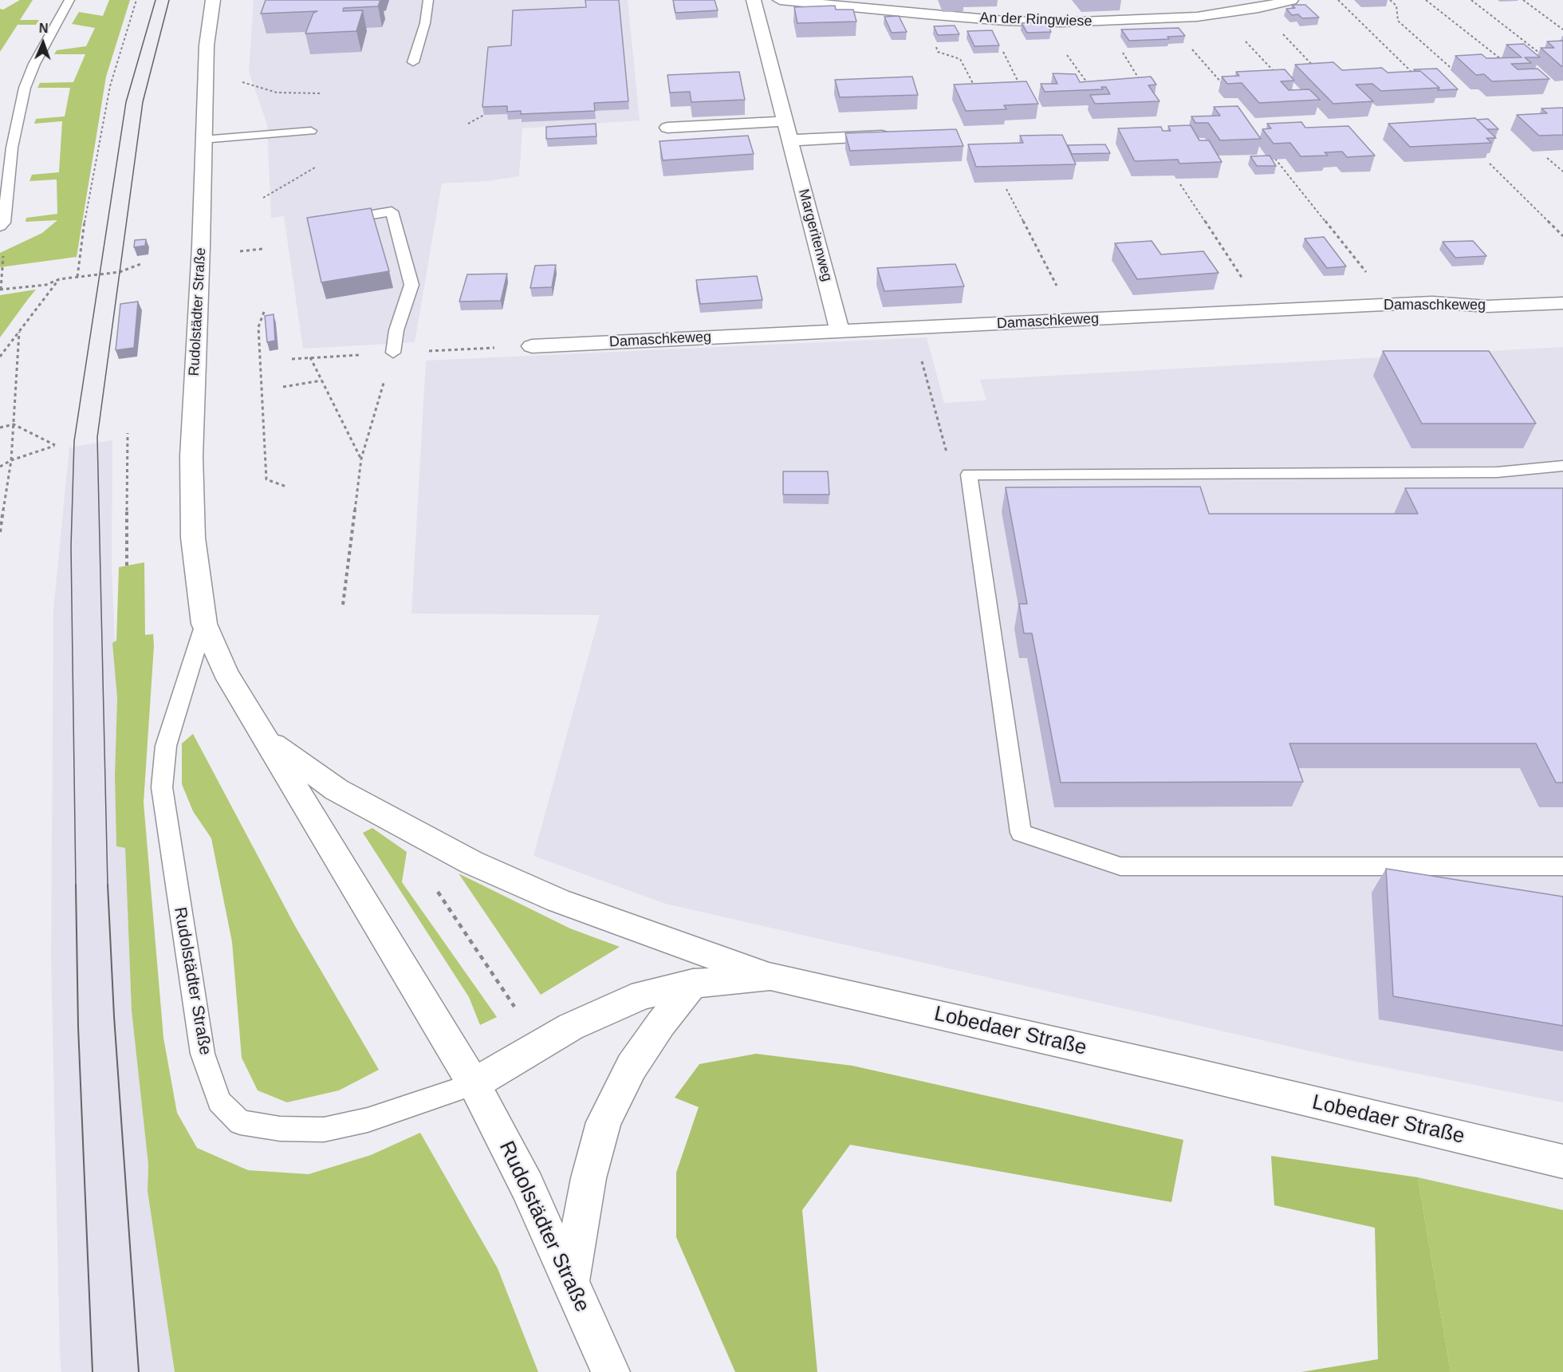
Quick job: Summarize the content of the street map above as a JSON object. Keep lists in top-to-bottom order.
{
  "streets": {
    "street": [
      "An der Ringwiese",
      "Margeritenweg",
      "Damaschkeweg",
      "Rudolstädter Straße",
      "Lobedaer Straße"
    ]
  },
  "crossings": [
    ["Margeritenweg", "Damaschkeweg"],
    ["Rudolstädter Straße", "Lobedaer Straße"]
  ],
  "north": "top"
}
